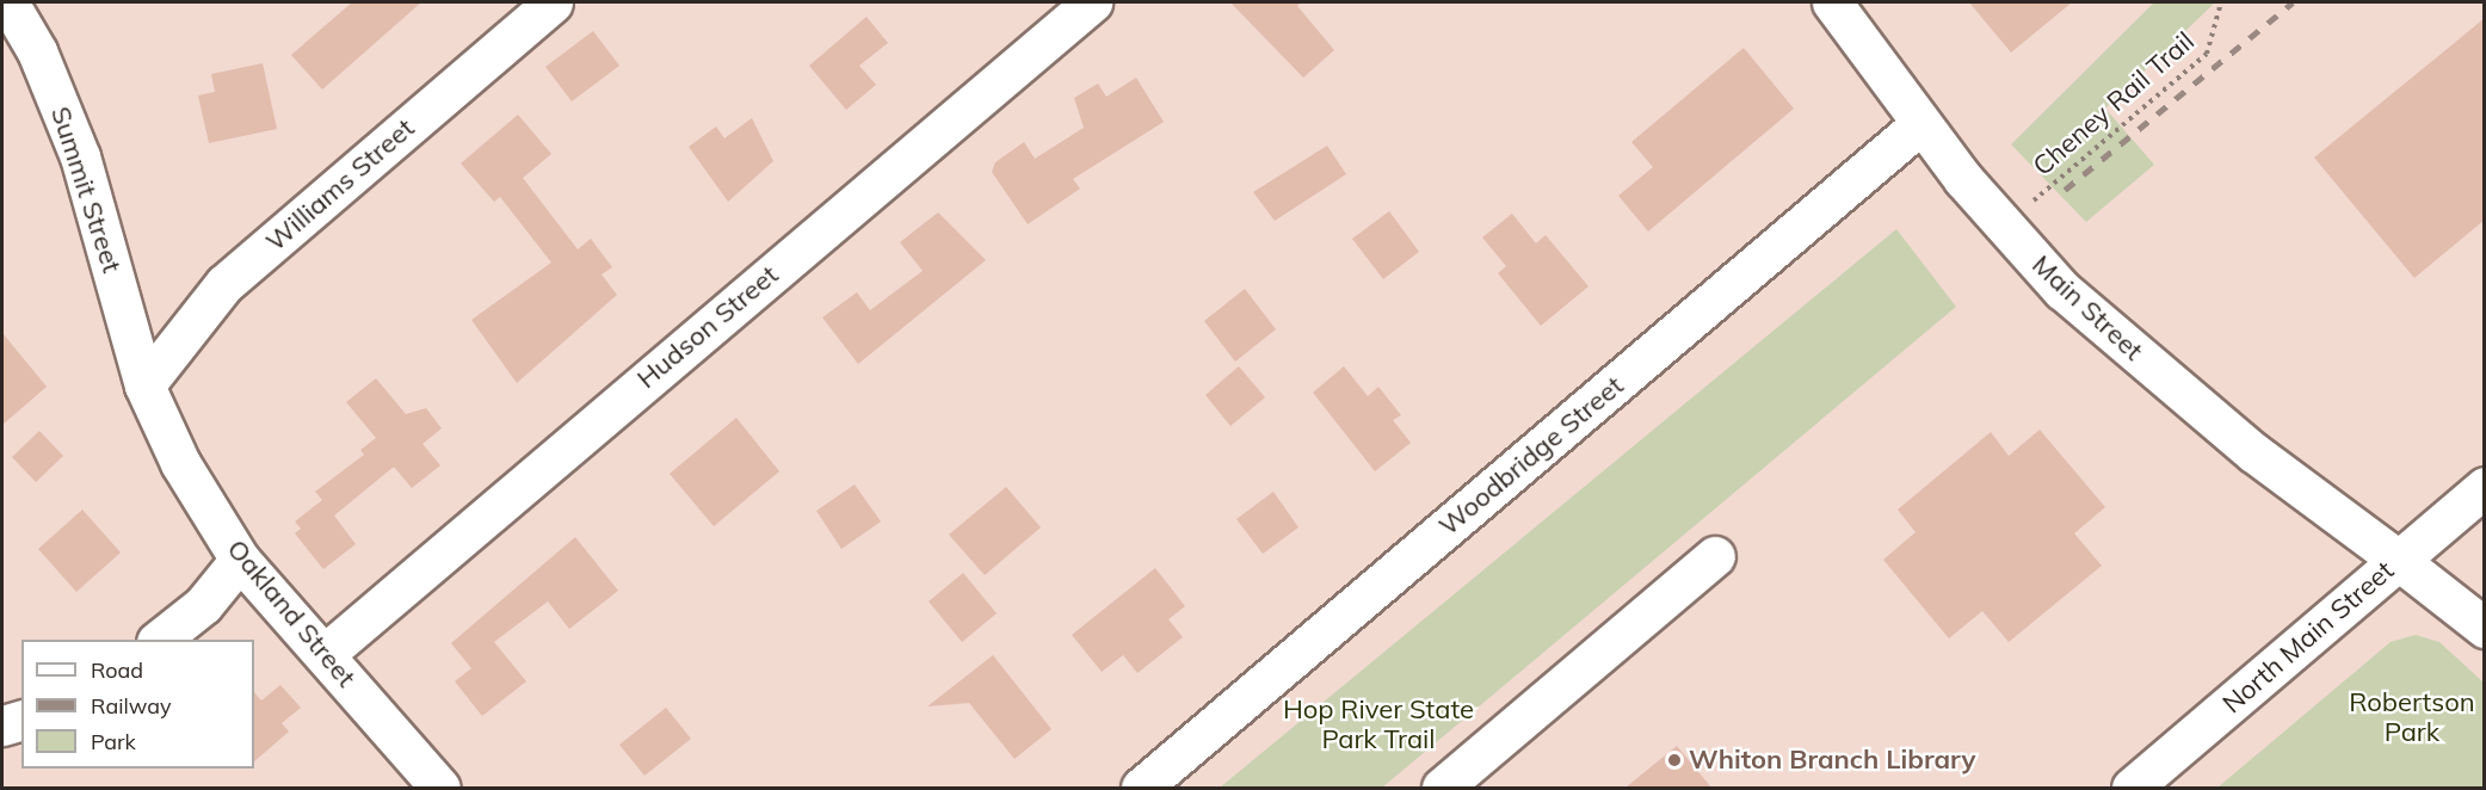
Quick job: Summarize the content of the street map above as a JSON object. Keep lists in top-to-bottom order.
{
  "streets": {
    "street": [
      "Williams Street",
      "Summit Street",
      "Main Street",
      "Hudson Street",
      "Woodbridge Street",
      "Oakland Street",
      "North Main Street"
    ],
    "path": ["Cheney Rail Trail"]
  },
  "crossings": [
    ["Williams Street", "Summit Street"],
    ["Williams Street", "Oakland Street"],
    ["Summit Street", "Oakland Street"],
    ["Main Street", "Woodbridge Street"],
    ["Main Street", "North Main Street"],
    ["Hudson Street", "Oakland Street"]
  ],
  "parks": ["Robertson Park", "Hop River State Park Trail"],
  "places": ["Whiton Branch Library"],
  "legend": ["Road", "Railway", "Park"]
}
